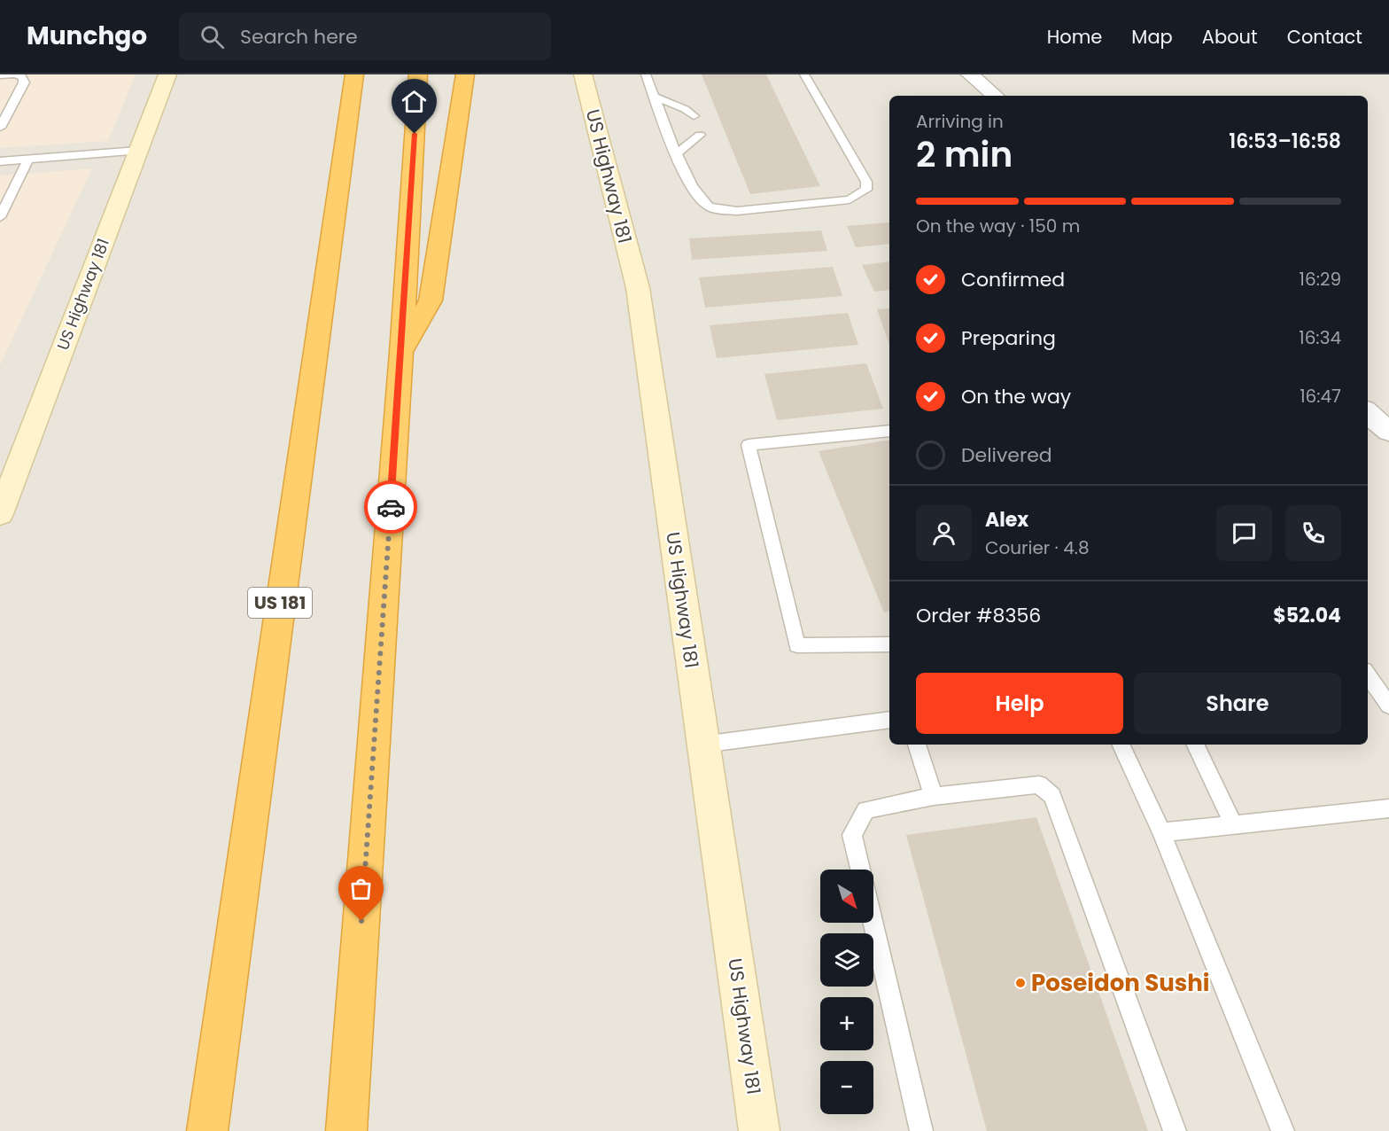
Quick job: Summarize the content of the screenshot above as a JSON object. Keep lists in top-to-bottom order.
{
  "streets": {
    "highway": ["US 181"],
    "main road": ["US Highway 181"]
  },
  "places": ["Poseidon Sushi"],
  "north": "bottom right",
  "page": {
    "header": "Munchgo",
    "search": "Search here",
    "nav": [
      "Home",
      "Map",
      "About",
      "Contact"
    ],
    "heading": ["2 min", "Arriving in", "16:53–16:58"],
    "panel": [
      "Alex",
      "Courier · 4.8",
      "Order #8356",
      "$52.04"
    ],
    "bar": "On the way · 150 m",
    "list": [
      ["Confirmed", "16:29"],
      ["Preparing", "16:34"],
      ["On the way", "16:47"],
      "Delivered"
    ],
    "buttons": ["Help", "Share"],
    "map_buttons": ["+", "−"]
  }
}
